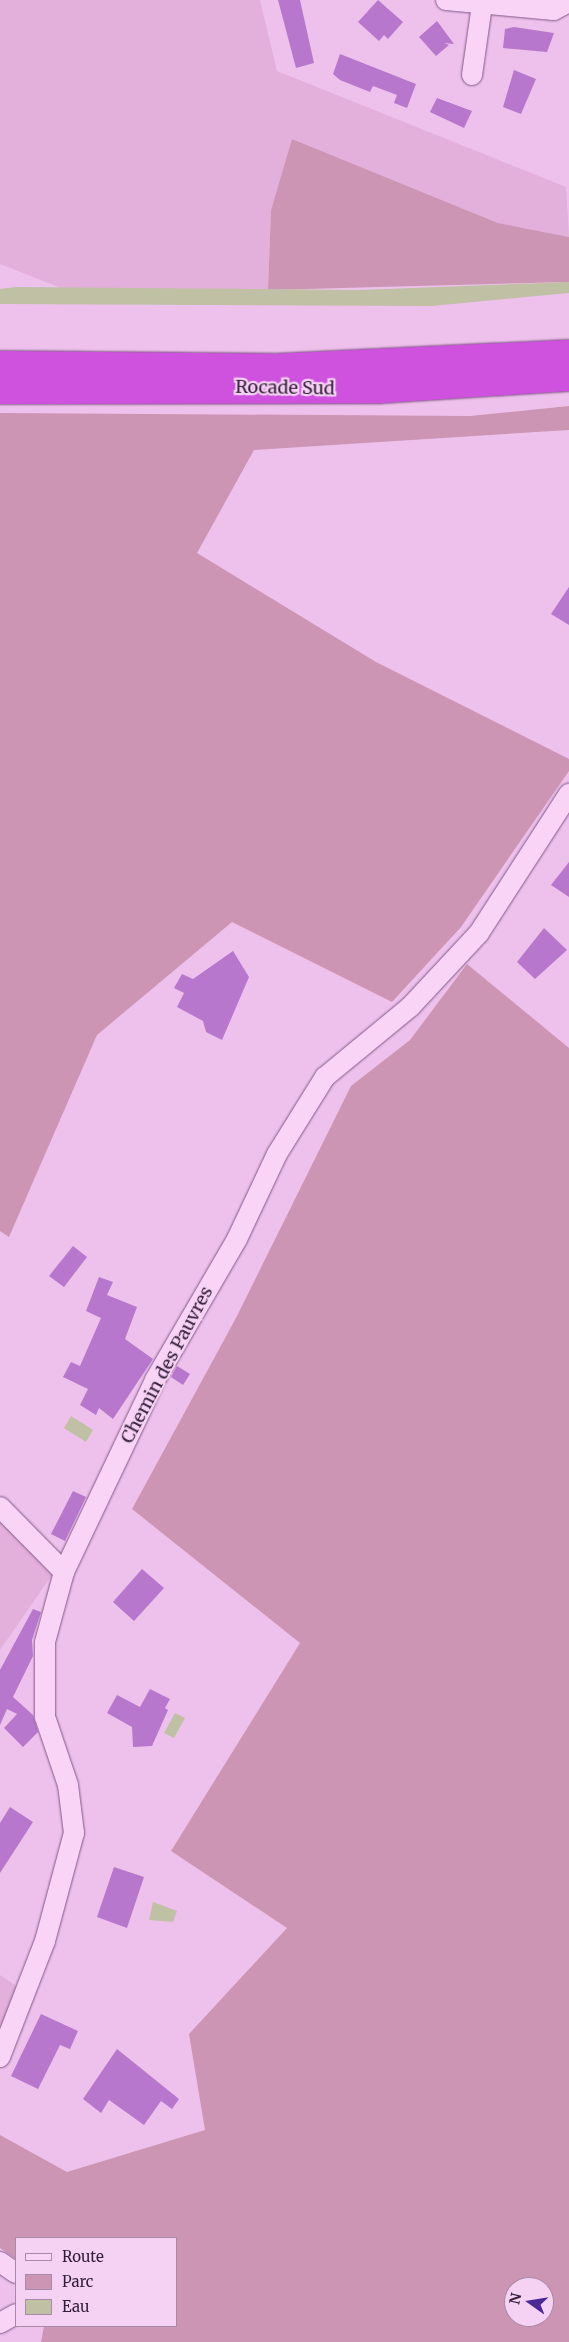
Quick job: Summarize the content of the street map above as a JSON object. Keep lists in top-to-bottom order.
{
  "streets": {
    "highway": ["Rocade Sud"],
    "street": ["Chemin des Pauvres"]
  },
  "legend": ["Route", "Parc", "Eau"],
  "north": "left"
}
